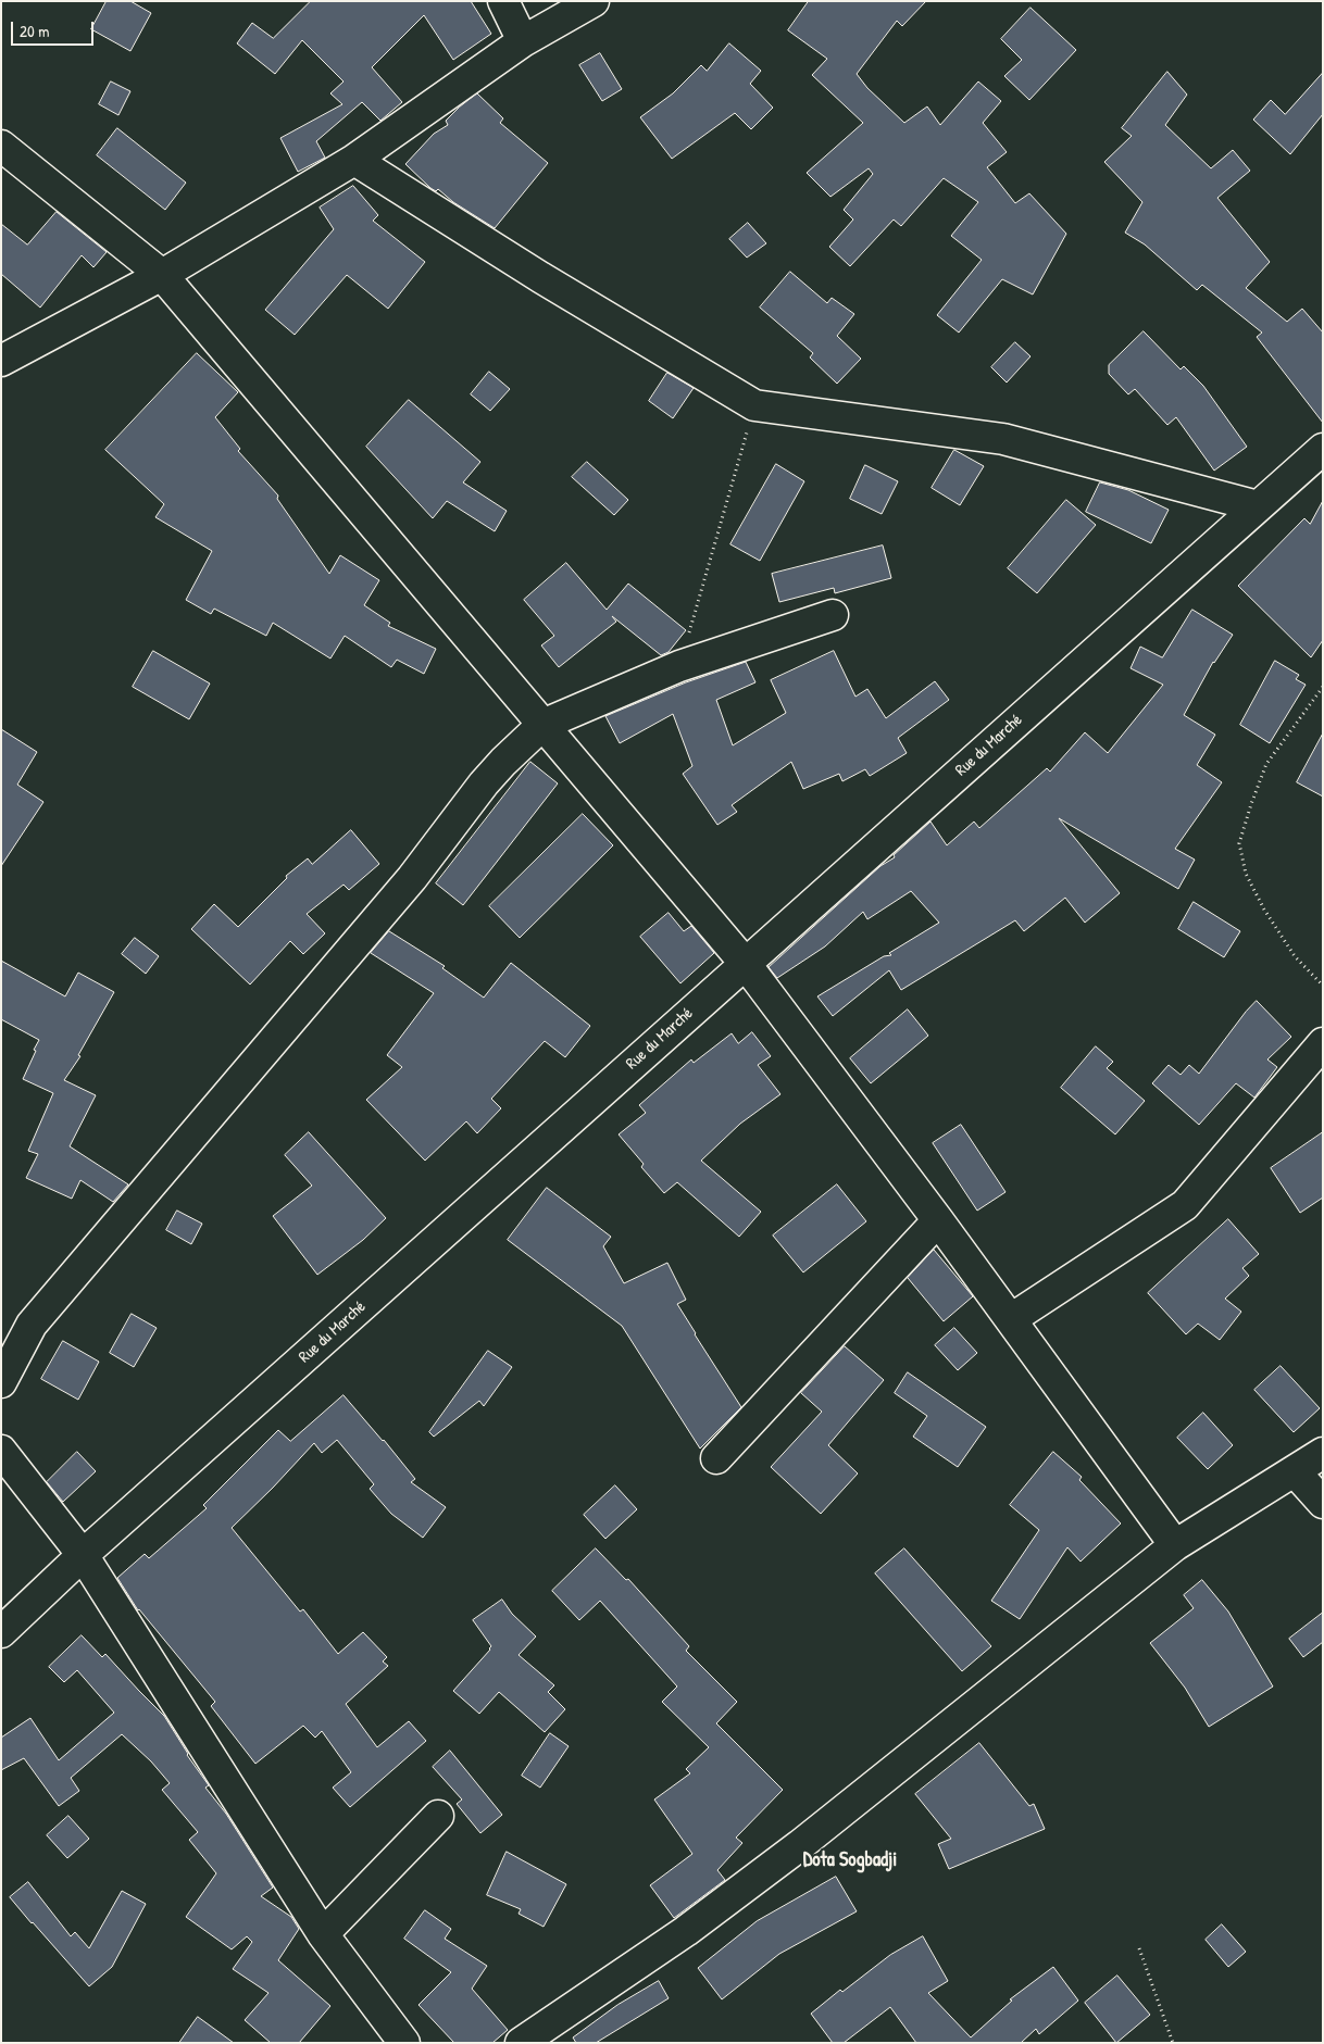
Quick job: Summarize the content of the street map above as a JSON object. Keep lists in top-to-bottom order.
{
  "streets": {
    "street": ["Rue du Marché"]
  },
  "districts": ["Dota Sogbadji"],
  "scale_bar": "20 m"
}
